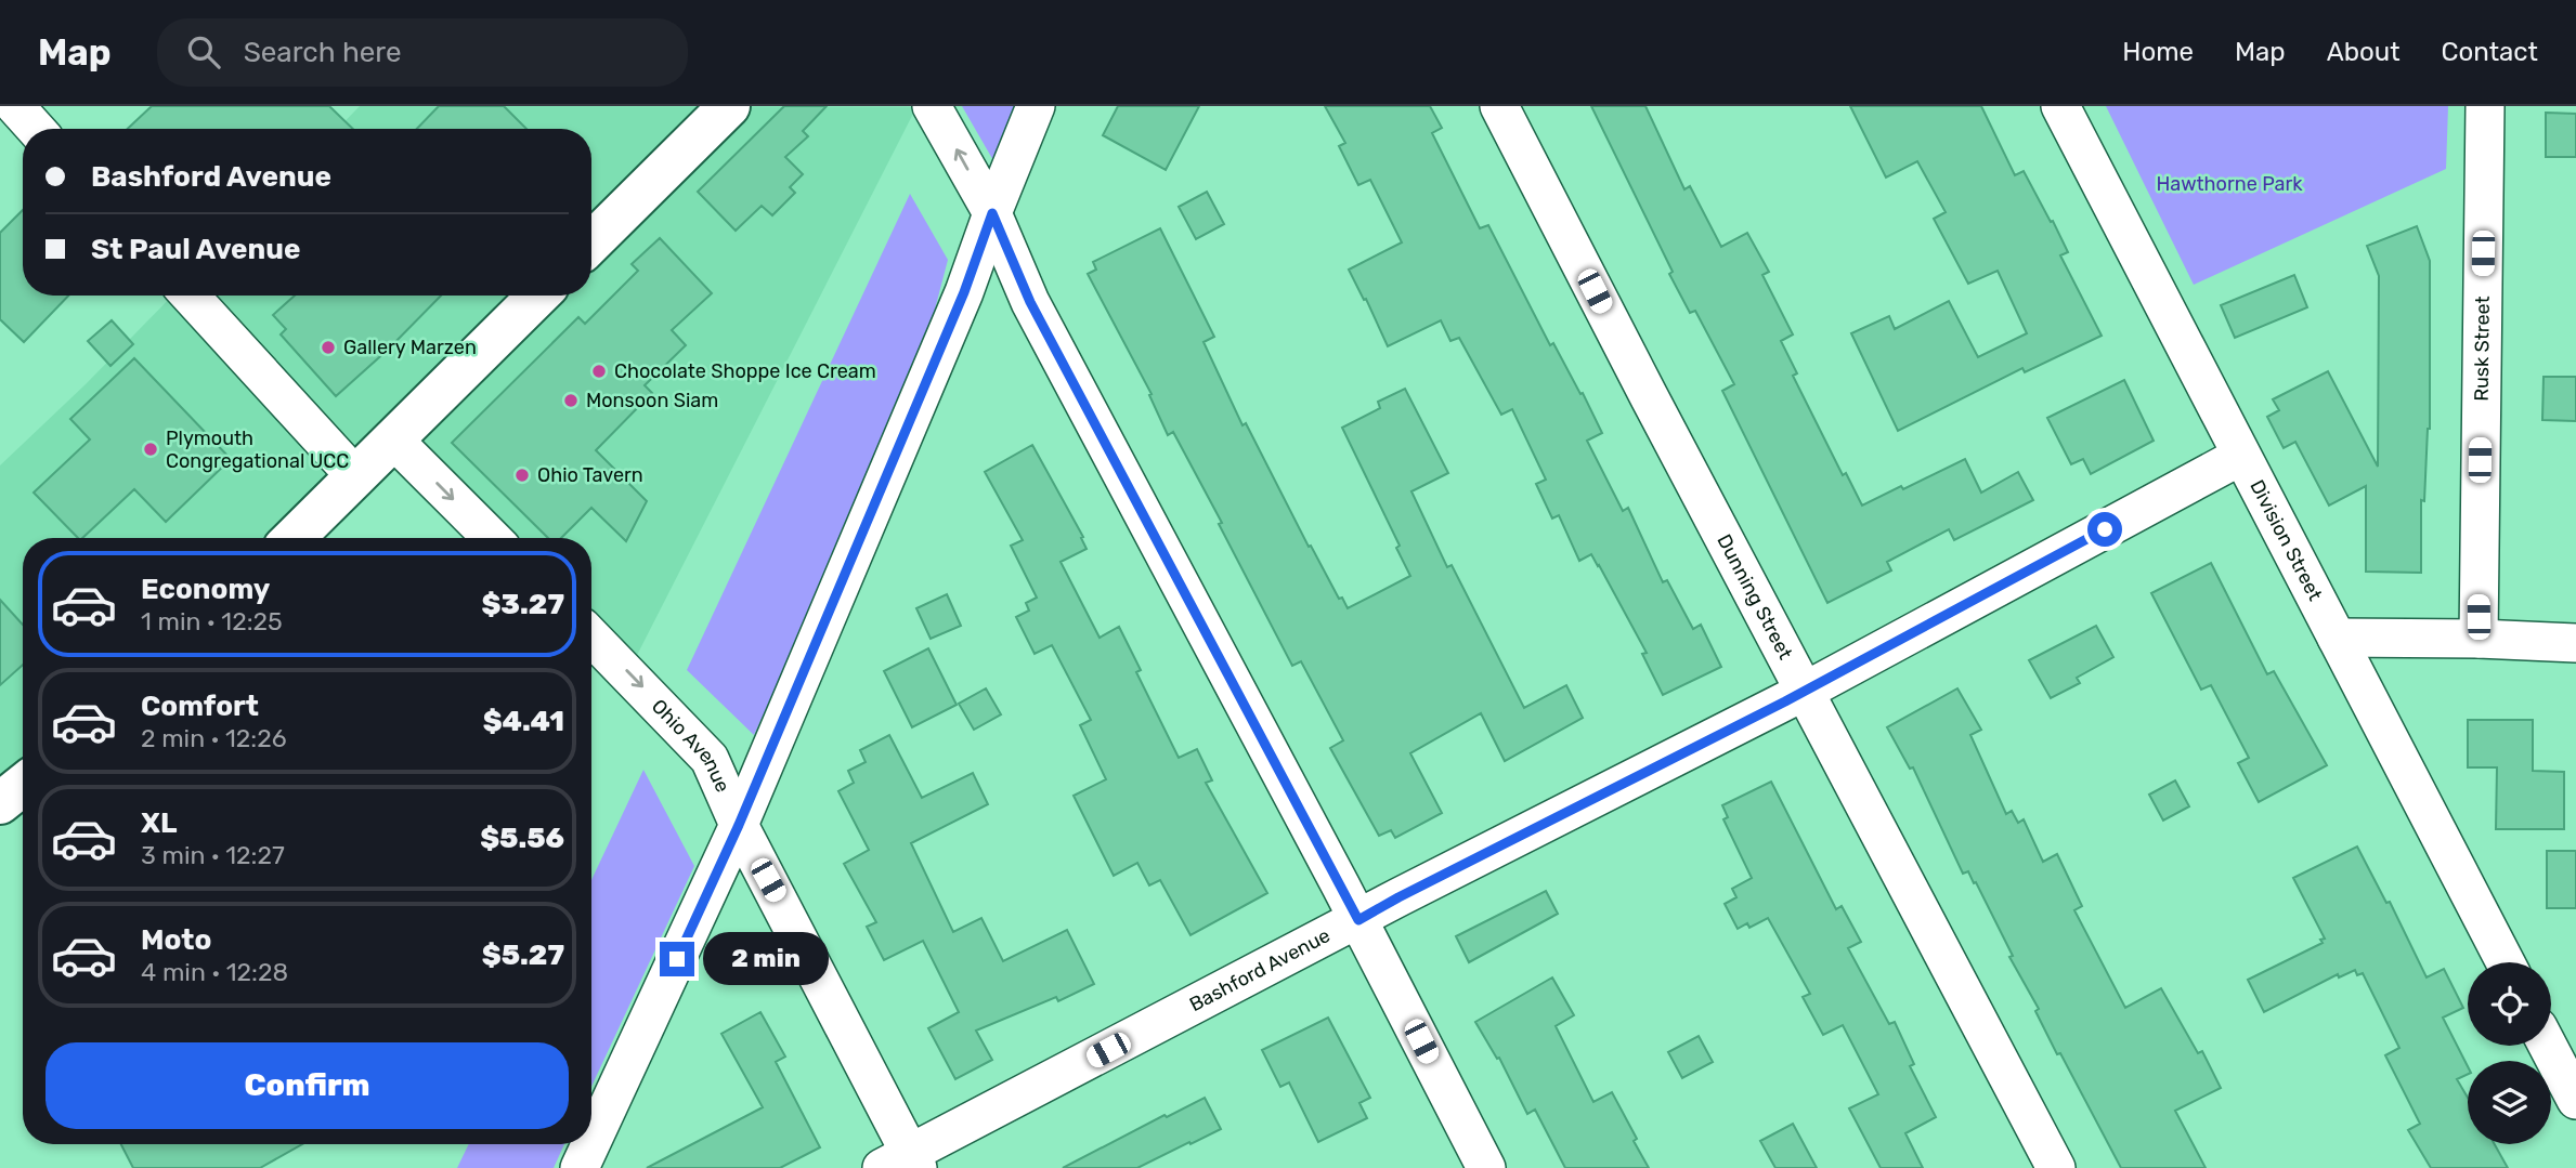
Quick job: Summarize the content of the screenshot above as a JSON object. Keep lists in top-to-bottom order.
{
  "streets": {
    "street": [
      "Rusk Street",
      "Division Street",
      "Dunning Street",
      "Ohio Avenue",
      "Bashford Avenue"
    ]
  },
  "crossings": [
    ["Division Street", "Bashford Avenue"],
    ["Dunning Street", "Bashford Avenue"],
    ["Ohio Avenue", "Bashford Avenue"]
  ],
  "one_way": ["Ohio Avenue"],
  "parks": ["Hawthorne Park"],
  "places": [
    "Gallery Marzen",
    "Chocolate Shoppe Ice Cream",
    "Monsoon Siam",
    "Plymouth Congregational UCC",
    "Ohio Tavern"
  ],
  "page": {
    "header": "Map",
    "search": "Search here",
    "nav": [
      "Home",
      "Map",
      "About",
      "Contact"
    ],
    "banner": ["Bashford Avenue", "St Paul Avenue"],
    "list": [
      {
        "name": "Economy",
        "note": "1 min · 12:25",
        "value": "$3.27"
      },
      {
        "name": "Comfort",
        "note": "2 min · 12:26",
        "value": "$4.41"
      },
      {
        "name": "XL",
        "note": "3 min · 12:27",
        "value": "$5.56"
      },
      {
        "name": "Moto",
        "note": "4 min · 12:28",
        "value": "$5.27"
      }
    ],
    "bubble": "2 min",
    "buttons": "Confirm"
  }
}
